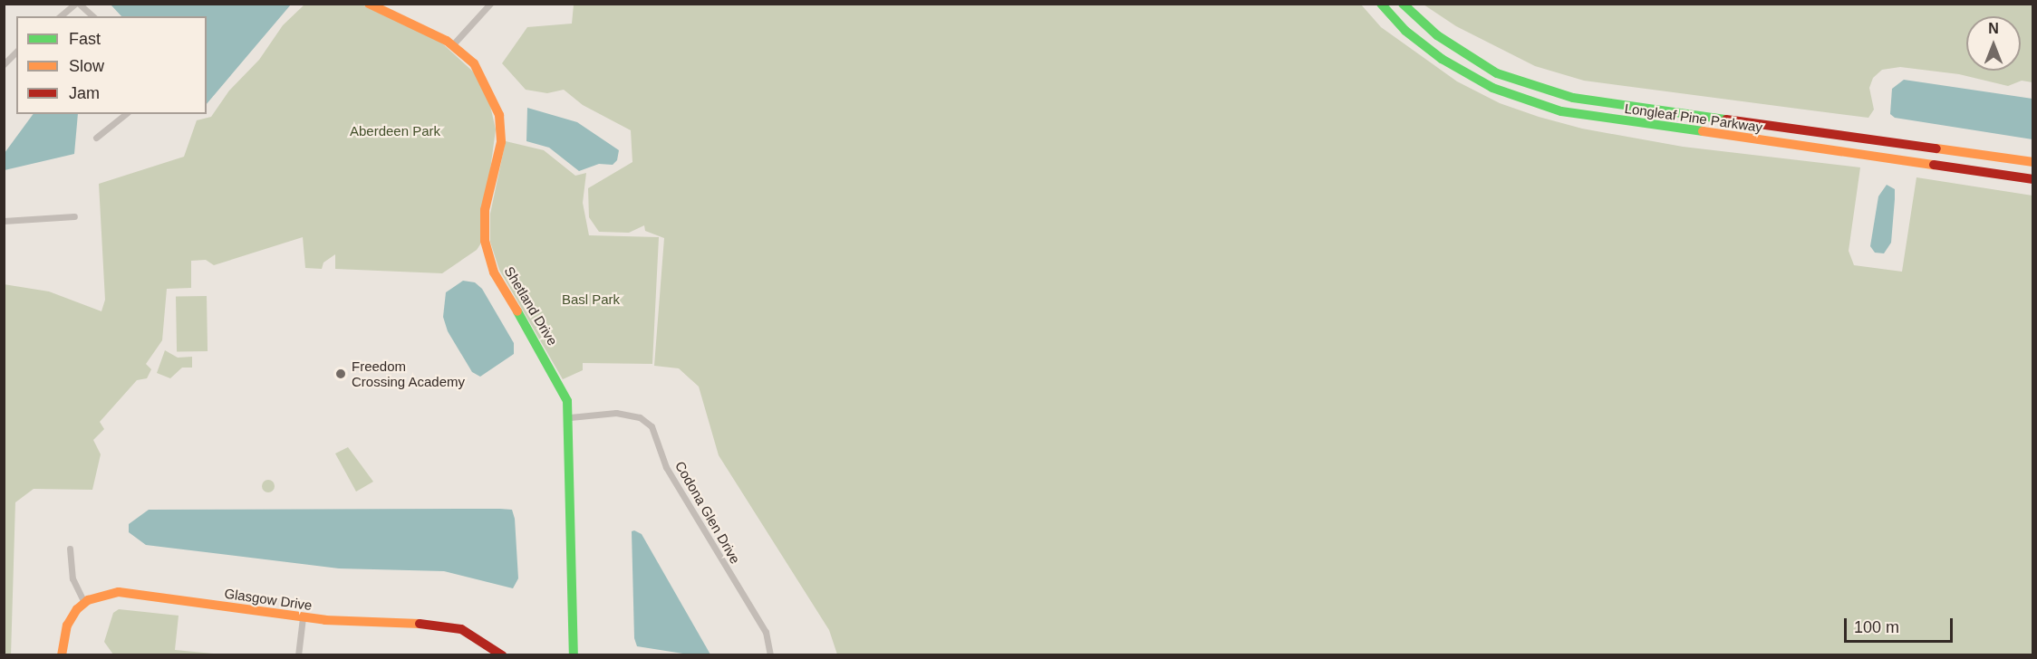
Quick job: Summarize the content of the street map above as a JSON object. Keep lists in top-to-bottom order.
{
  "streets": {
    "main road": ["Longleaf Pine Parkway", "Shetland Drive", "Glasgow Drive"],
    "street": ["Codona Glen Drive"]
  },
  "crossings": [
    ["Shetland Drive", "Codona Glen Drive"]
  ],
  "parks": ["Aberdeen Park", "Basl Park"],
  "places": ["Freedom Crossing Academy"],
  "legend": ["Fast", "Slow", "Jam"],
  "scale_bar": "100 m",
  "north": "top"
}
